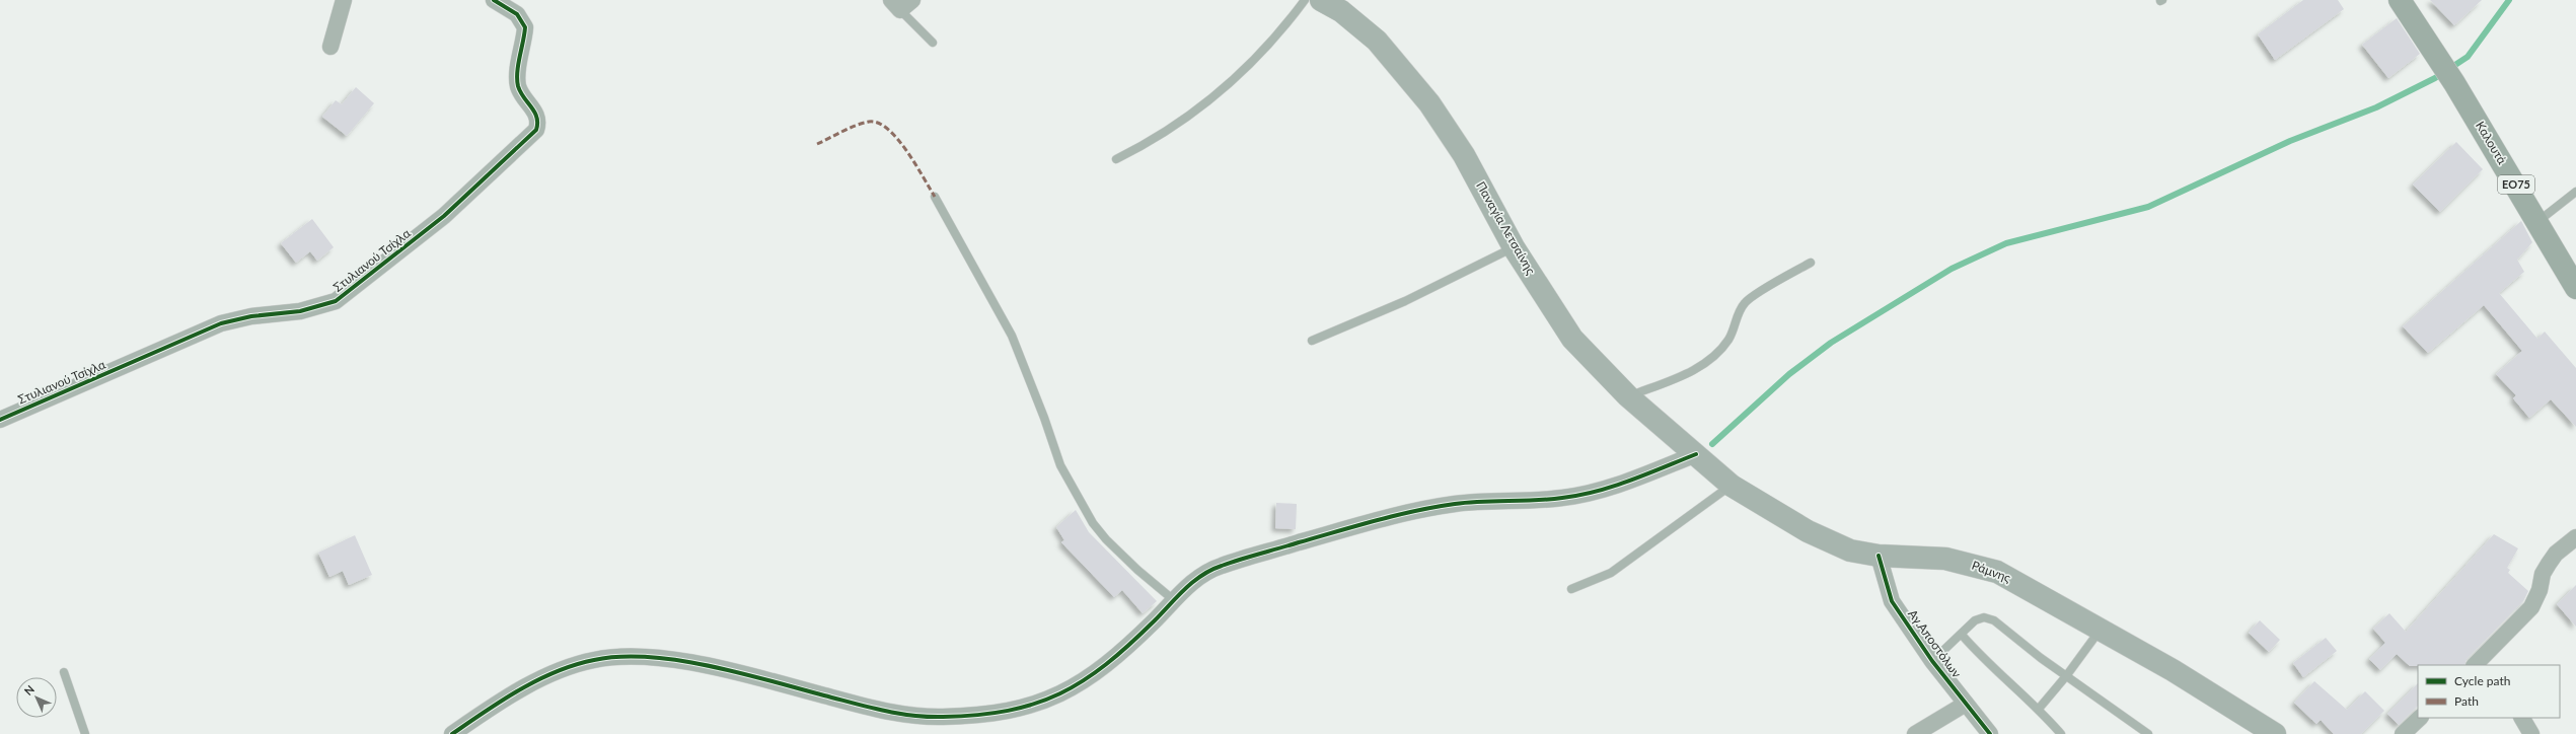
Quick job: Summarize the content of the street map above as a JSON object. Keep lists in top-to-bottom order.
{
  "streets": {
    "main road": [
      "Καλουτά",
      "ΕΟ75",
      "Παναγία Λετσαίνης",
      "Ράμνης"
    ],
    "street": ["Στυλιανού Τσίχλα", "Αγ.Αποστόλων"]
  },
  "crossings": [
    ["Παναγία Λετσαίνης", "Ράμνης"],
    ["Ράμνης", "Αγ.Αποστόλων"]
  ],
  "legend": ["Cycle path", "Path"],
  "north": "top left"
}
